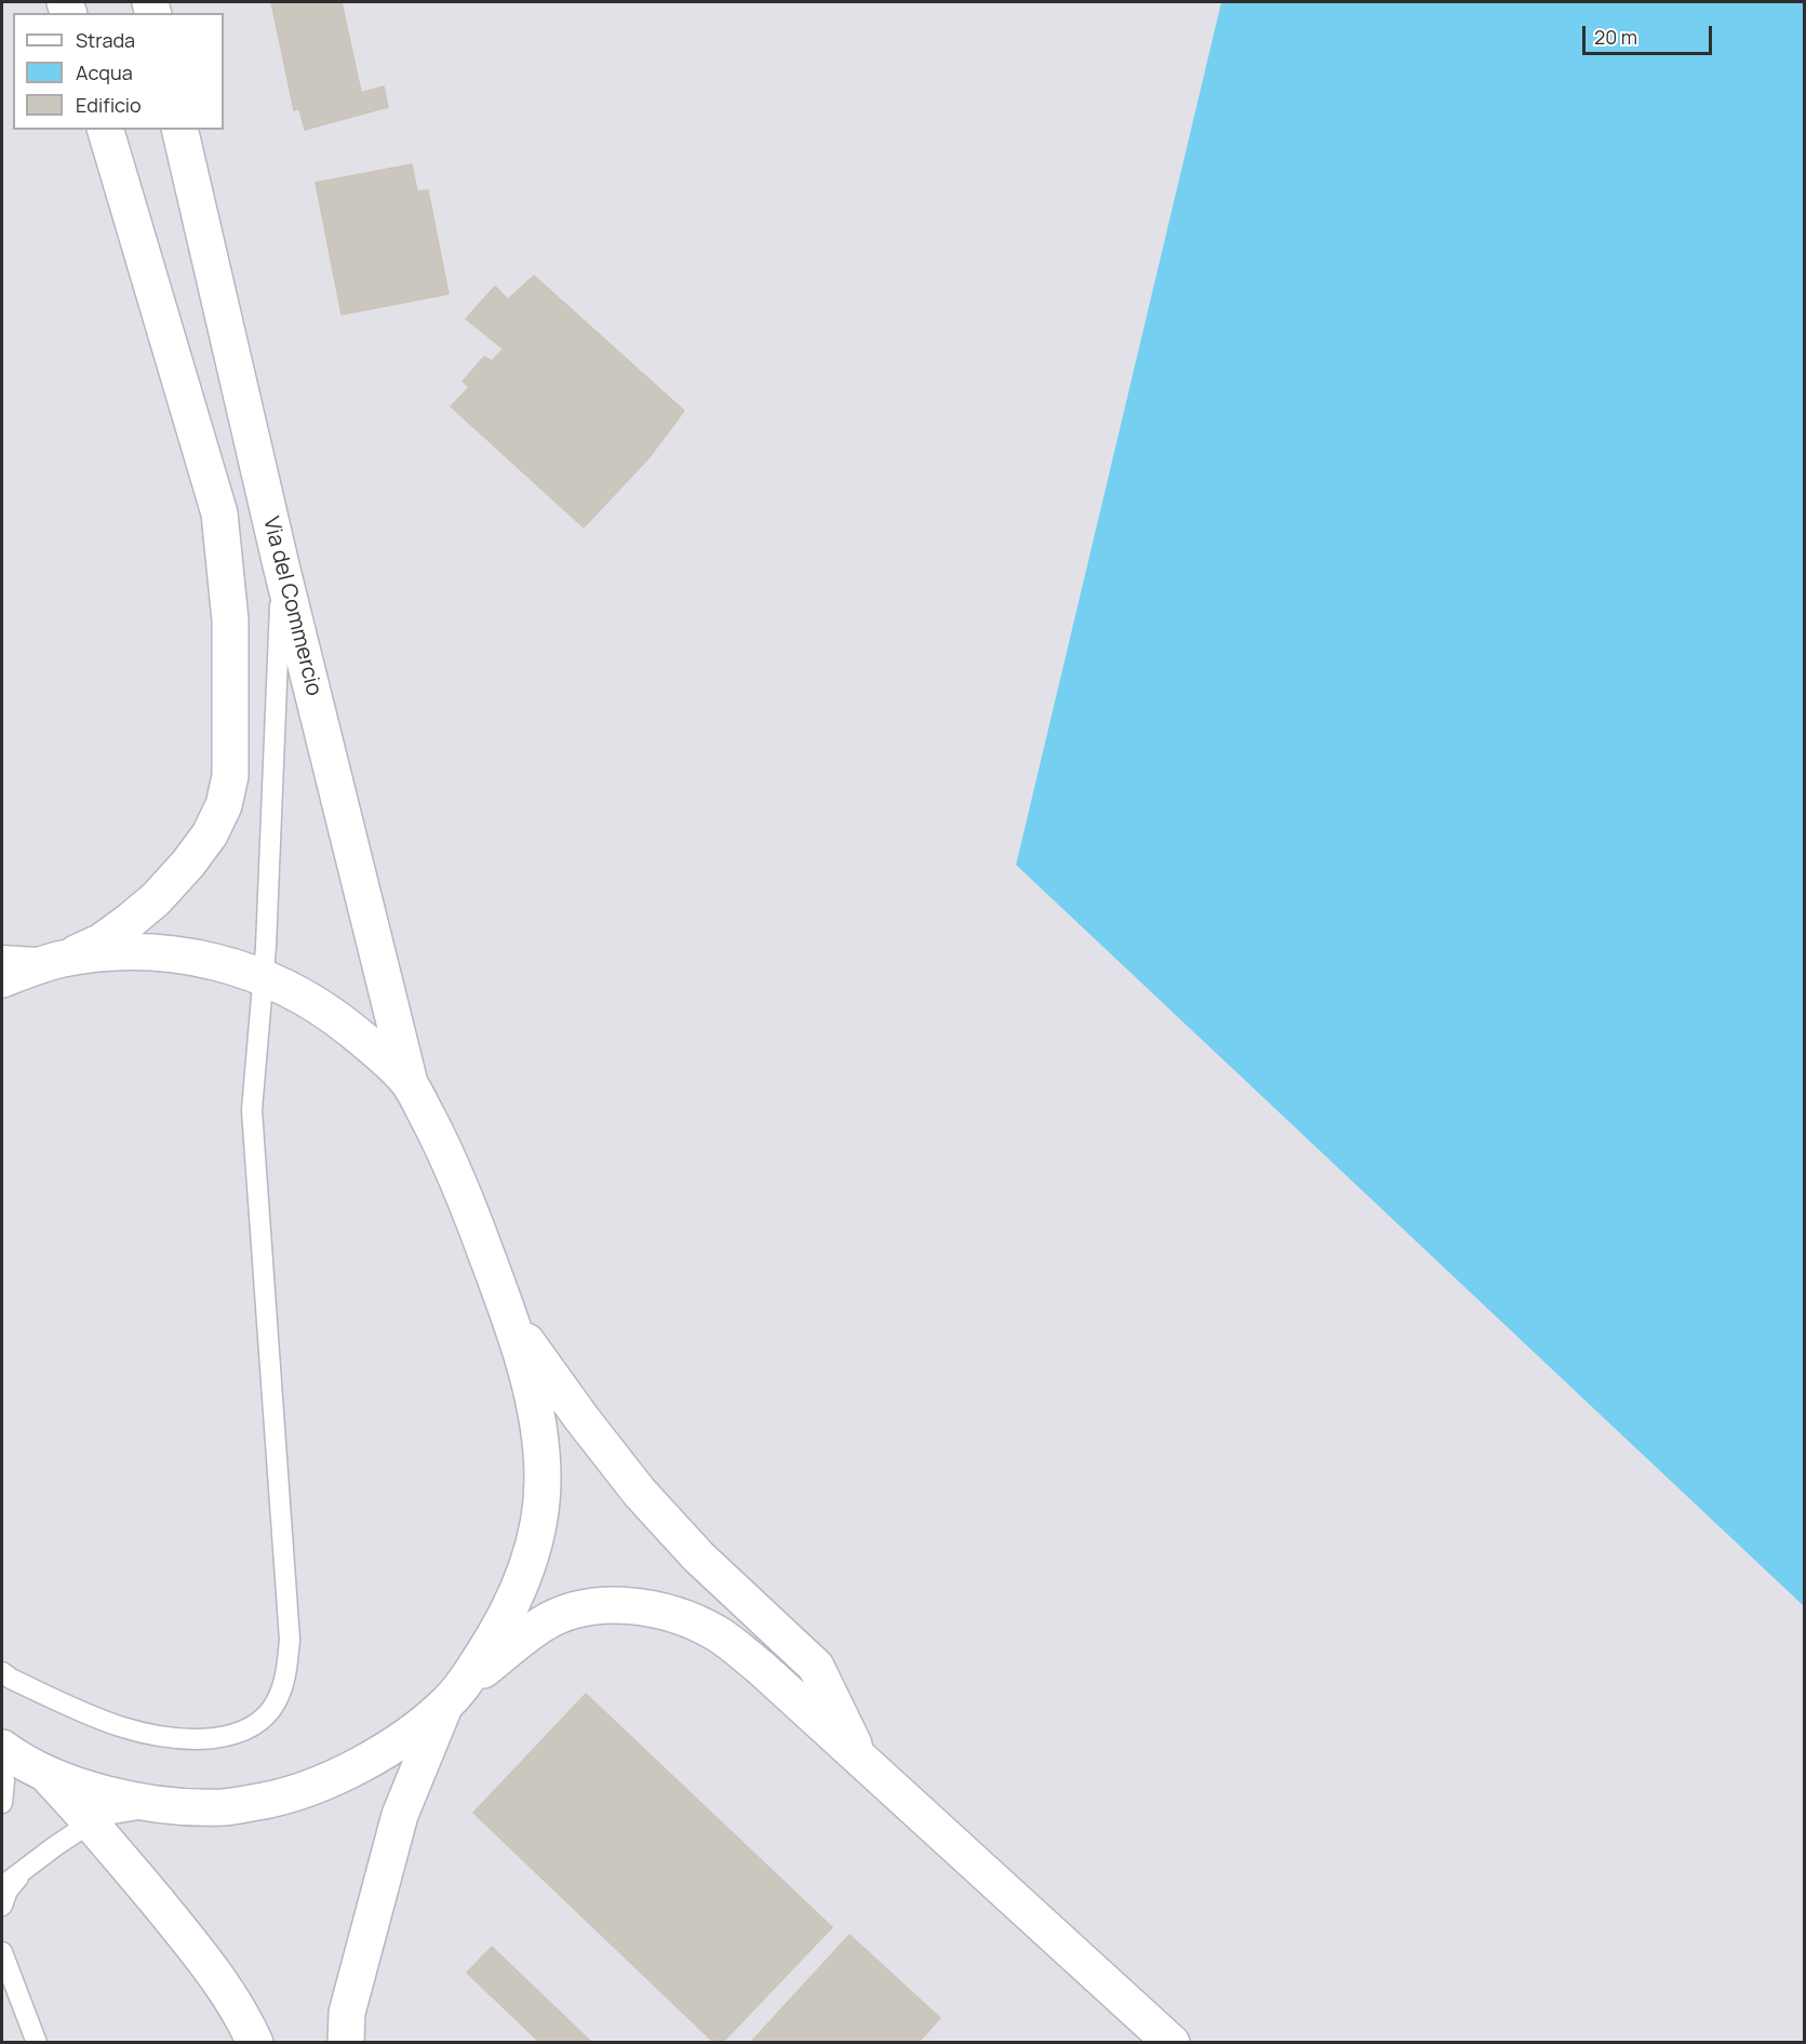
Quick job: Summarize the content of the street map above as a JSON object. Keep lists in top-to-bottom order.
{
  "streets": {
    "street": ["Via del Commercio"]
  },
  "legend": ["Strada", "Acqua", "Edificio"],
  "scale_bar": "20 m"
}
